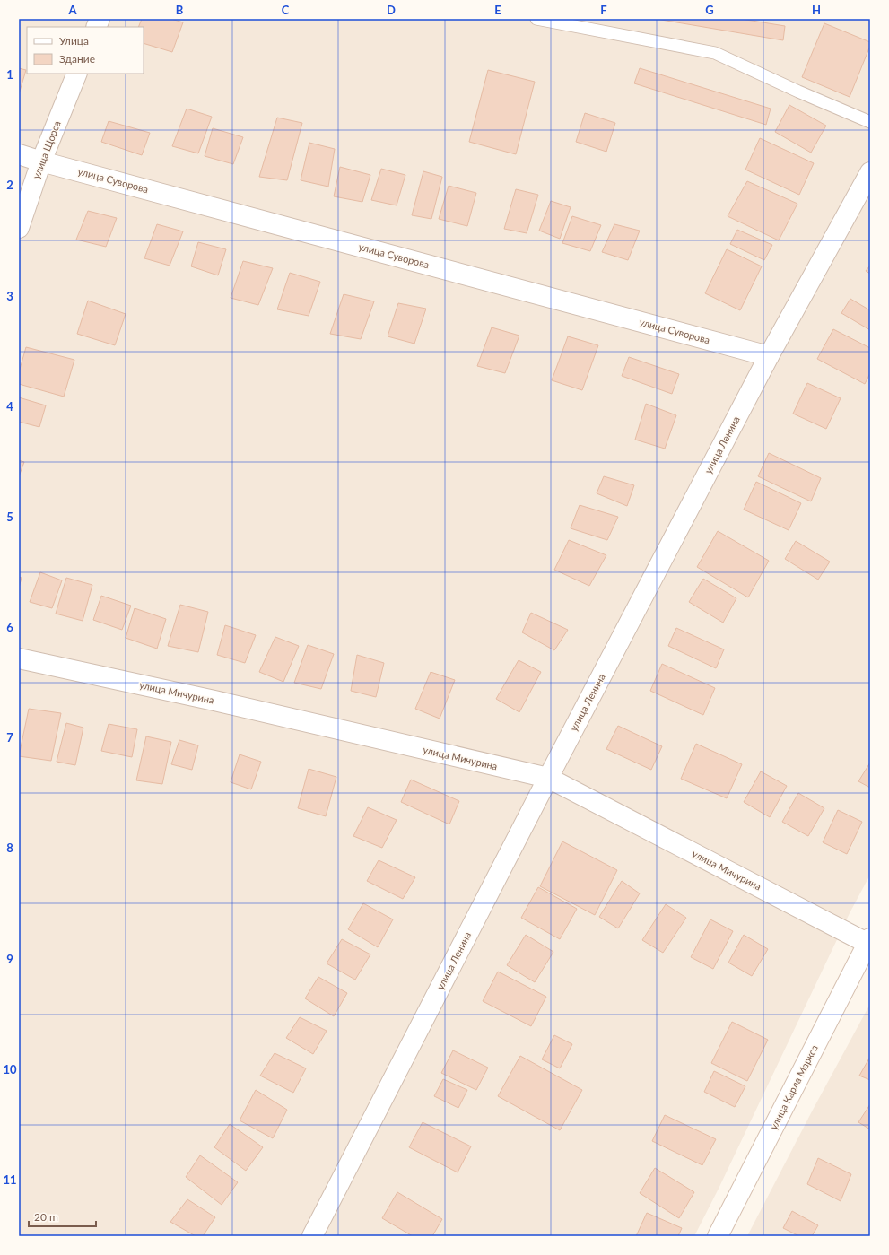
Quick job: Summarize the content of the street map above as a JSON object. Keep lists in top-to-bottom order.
{
  "streets": {
    "street": [
      "улица Щорса",
      "улица Суворова",
      "улица Ленина",
      "улица Мичурина",
      "улица Карла Маркса"
    ]
  },
  "crossings": [
    ["улица Щорса", "улица Суворова"],
    ["улица Суворова", "улица Ленина"],
    ["улица Ленина", "улица Мичурина"],
    ["улица Мичурина", "улица Карла Маркса"]
  ],
  "legend": ["Улица", "Здание"],
  "scale_bar": "20 m",
  "grid": {
    "columns": [
      "A",
      "B",
      "C",
      "D",
      "E",
      "F",
      "G",
      "H"
    ],
    "rows": [
      "1",
      "2",
      "3",
      "4",
      "5",
      "6",
      "7",
      "8",
      "9",
      "10",
      "11"
    ]
  }
}
